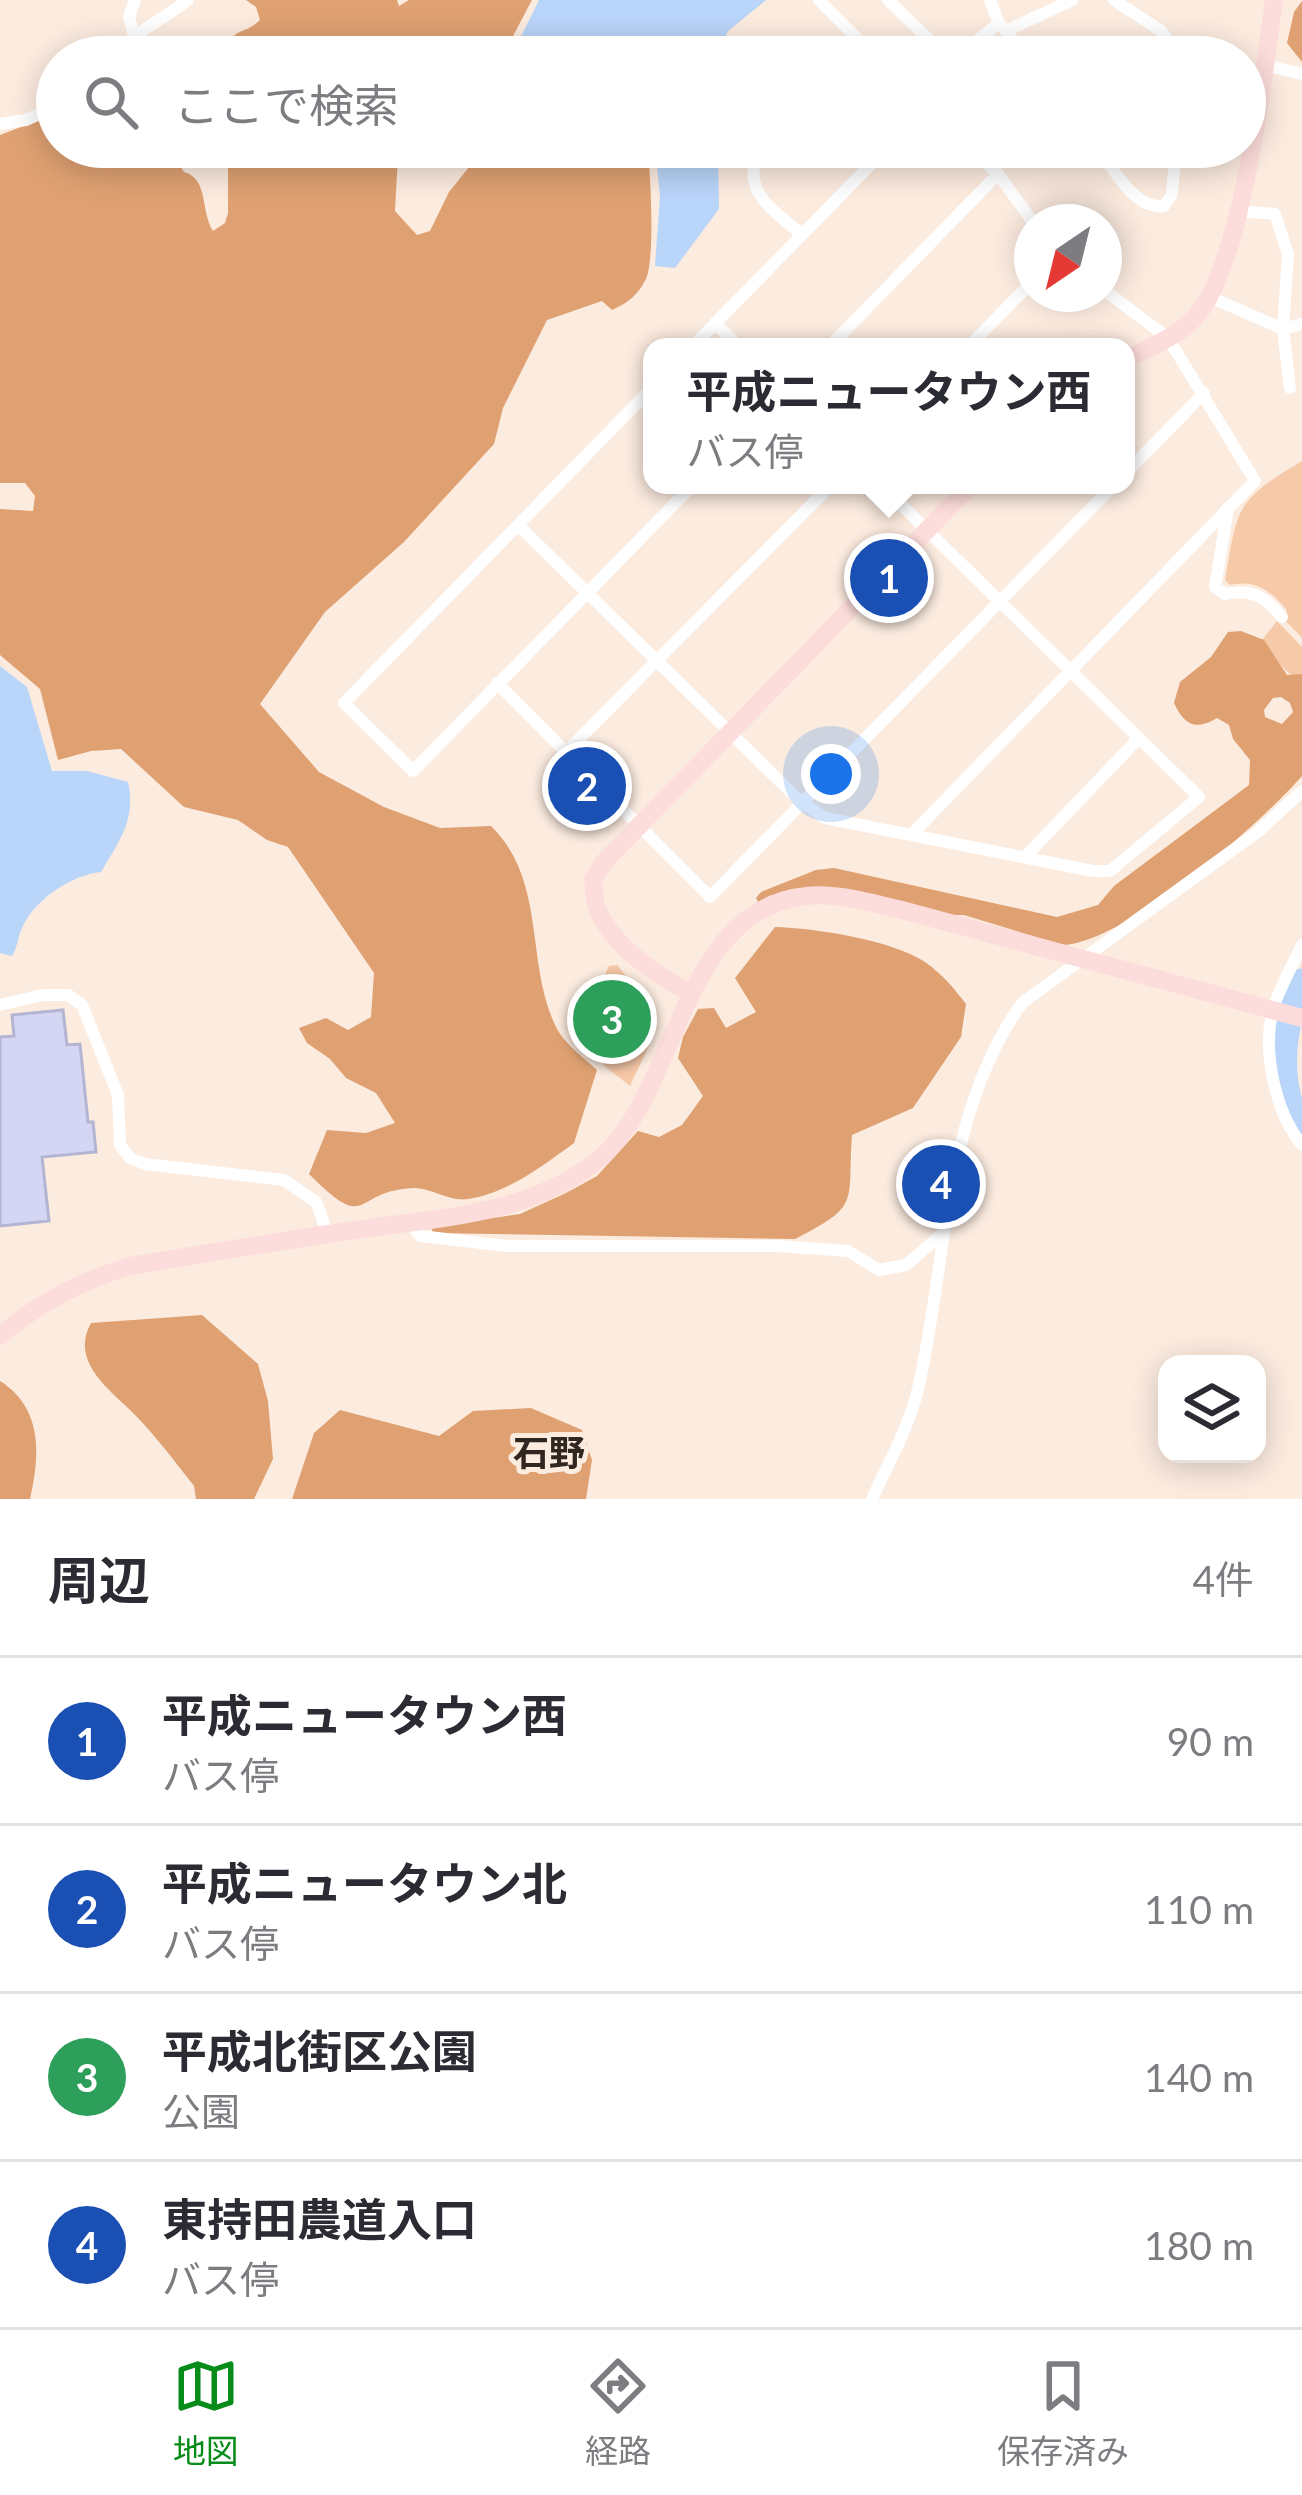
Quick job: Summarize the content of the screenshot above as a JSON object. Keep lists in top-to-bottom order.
{
  "districts": ["石野"],
  "north": "bottom left",
  "page": {
    "search": "ここで検索",
    "popup": ["平成ニュータウン西", "バス停"],
    "pins": [
      "1",
      "2",
      "3",
      "4"
    ],
    "heading": ["周辺", "4件"],
    "list": [
      {
        "mark": "1",
        "name": "平成ニュータウン西",
        "note": "バス停",
        "value": "90 m"
      },
      {
        "mark": "2",
        "name": "平成ニュータウン北",
        "note": "バス停",
        "value": "110 m"
      },
      {
        "mark": "3",
        "name": "平成北街区公園",
        "note": "公園",
        "value": "140 m"
      },
      {
        "mark": "4",
        "name": "東持田農道入口",
        "note": "バス停",
        "value": "180 m"
      }
    ],
    "nav": ["地図", "経路", "保存済み"]
  }
}
